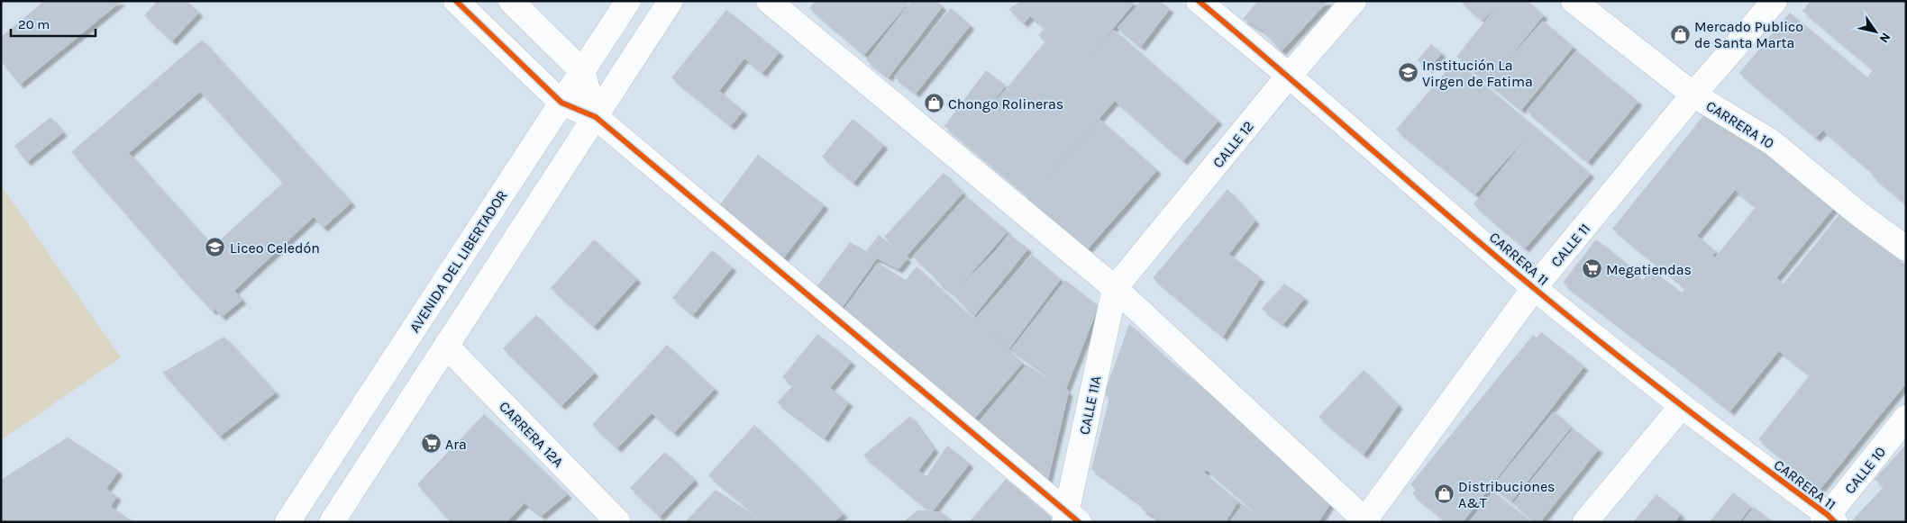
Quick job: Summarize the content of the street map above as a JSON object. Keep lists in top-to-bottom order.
{
  "streets": {
    "street": [
      "CARRERA 10",
      "CALLE 12",
      "CALLE 11",
      "CARRERA 11",
      "AVENIDA DEL LIBERTADOR",
      "CALLE 11A",
      "CARRERA 12A",
      "CALLE 10"
    ]
  },
  "crossings": [
    ["CARRERA 10", "CALLE 11"],
    ["CALLE 12", "CARRERA 11"],
    ["CALLE 12", "CALLE 11A"],
    ["CALLE 11", "CARRERA 11"],
    ["CARRERA 11", "CALLE 10"]
  ],
  "places": {
    "shop": ["Mercado Publico de Santa Marta", "Chongo Rolineras", "Distribuciones A&T"],
    "school or university": ["Institución La Virgen de Fatima", "Liceo Celedón"],
    "supermarket": ["Megatiendas", "Ara"]
  },
  "scale_bar": "20 m",
  "north": "bottom right"
}
